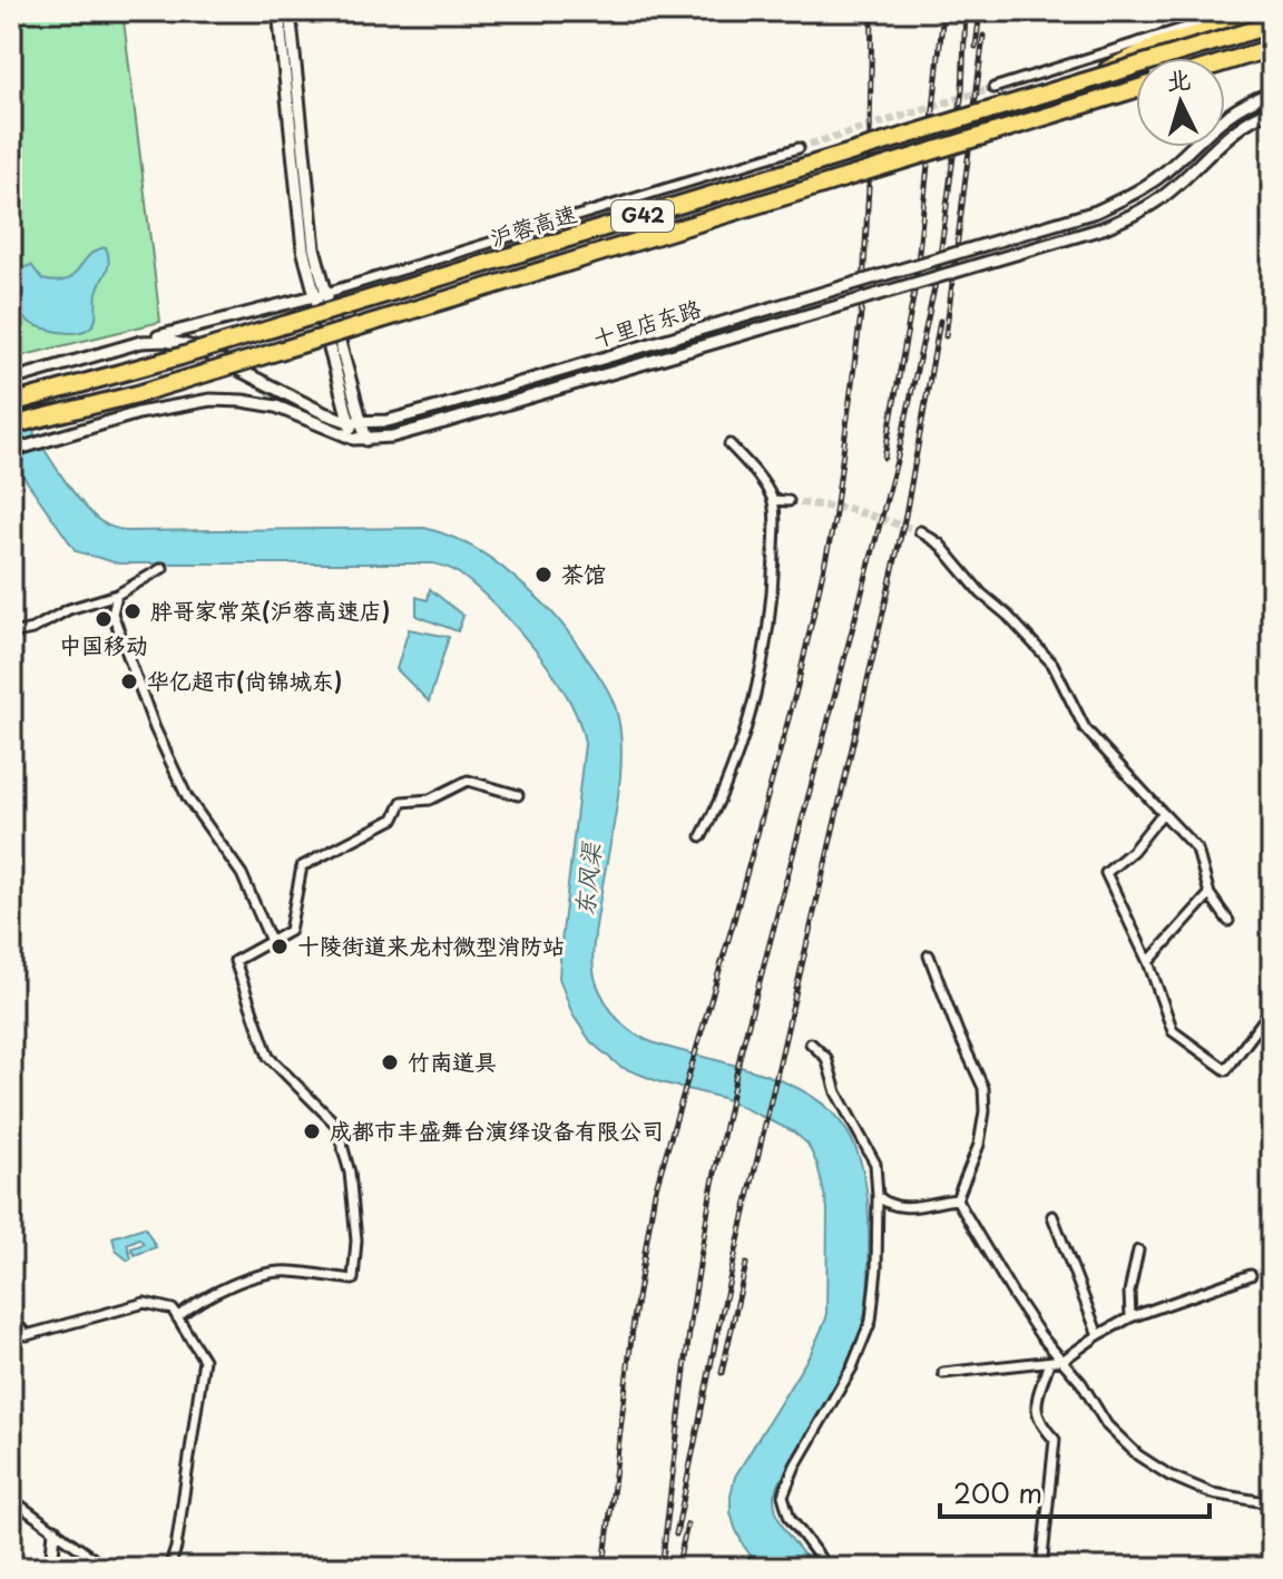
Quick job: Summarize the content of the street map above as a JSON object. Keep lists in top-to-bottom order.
{
  "streets": {
    "highway": ["G42", "沪蓉高速"],
    "street": ["十里店东路"]
  },
  "water": ["东风渠"],
  "places": [
    "茶馆",
    "胖哥家常菜(沪蓉高速店)",
    "中国移动",
    "华亿超市(尚锦城东)",
    "十陵街道来龙村微型消防站",
    "竹南道具",
    "成都市丰盛舞台演绎设备有限公司"
  ],
  "scale_bar": "200 m",
  "north": "top"
}
